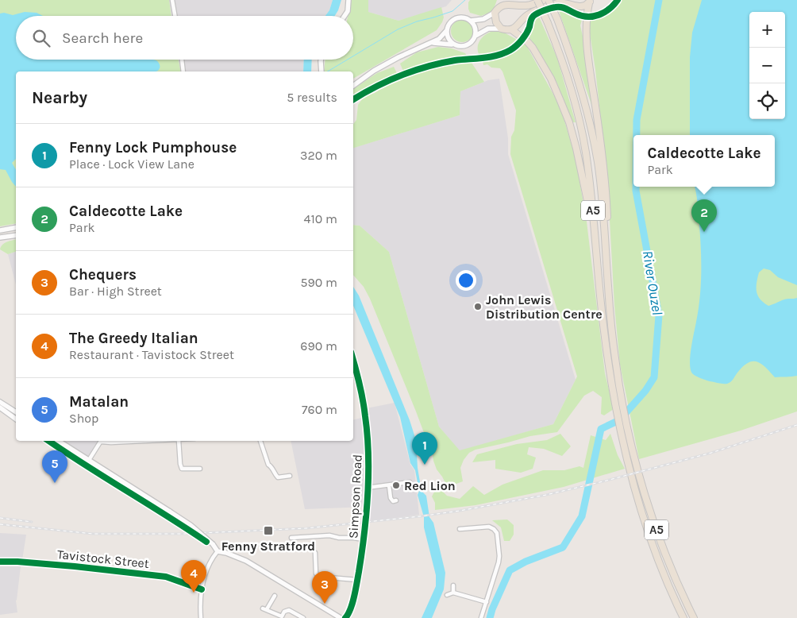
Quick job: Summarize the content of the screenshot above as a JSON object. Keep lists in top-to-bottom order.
{
  "streets": {
    "highway": ["A5"],
    "street": ["Simpson Road", "Tavistock Street"]
  },
  "water": ["River Ouzel"],
  "places": {
    "other": ["John Lewis Distribution Centre", "Red Lion"],
    "transit": ["Fenny Stratford"]
  },
  "page": {
    "map_buttons": ["+", "−"],
    "search": "Search here",
    "heading": ["Nearby", "5 results"],
    "list": [
      {
        "mark": "1",
        "name": "Fenny Lock Pumphouse",
        "note": "Place · Lock View Lane",
        "value": "320 m"
      },
      {
        "mark": "2",
        "name": "Caldecotte Lake",
        "note": "Park",
        "value": "410 m"
      },
      {
        "mark": "3",
        "name": "Chequers",
        "note": "Bar · High Street",
        "value": "590 m"
      },
      {
        "mark": "4",
        "name": "The Greedy Italian",
        "note": "Restaurant · Tavistock Street",
        "value": "690 m"
      },
      {
        "mark": "5",
        "name": "Matalan",
        "note": "Shop",
        "value": "760 m"
      }
    ],
    "popup": ["Caldecotte Lake", "Park"],
    "pins": [
      "2",
      "1",
      "5",
      "4",
      "3"
    ]
  }
}
